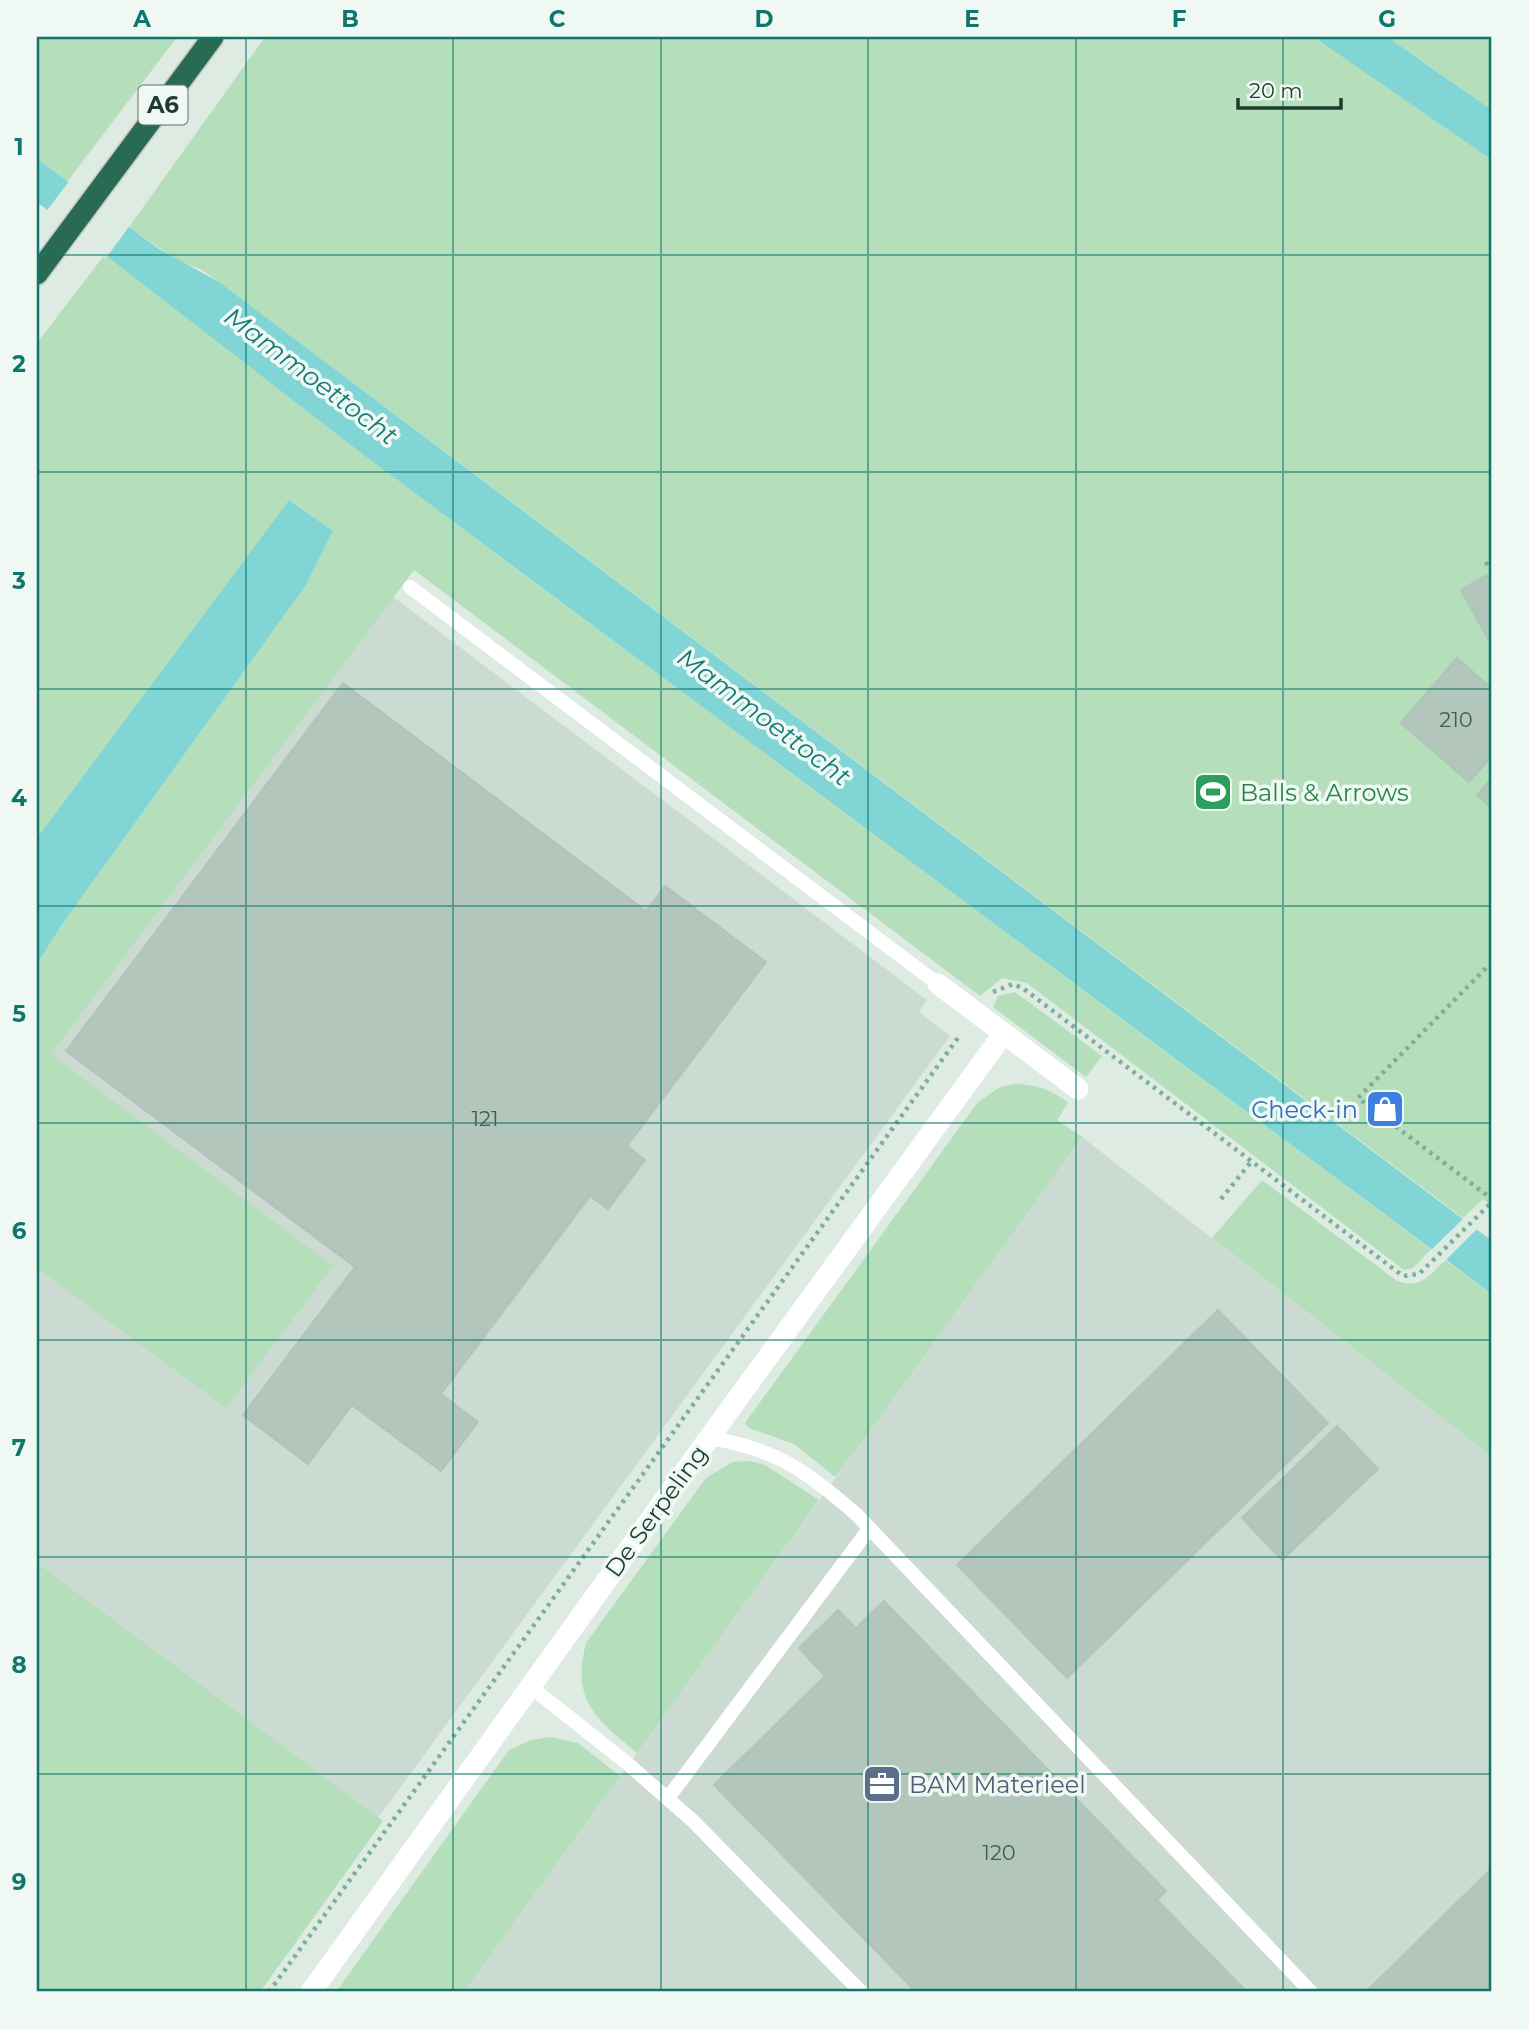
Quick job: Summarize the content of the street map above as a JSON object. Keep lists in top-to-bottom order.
{
  "streets": {
    "highway": ["A6"],
    "street": ["De Serpeling"]
  },
  "water": ["Mammoettocht"],
  "places": {
    "sports": ["Balls & Arrows"],
    "shop": ["Check-in"],
    "office": ["BAM Materieel"]
  },
  "house_numbers": ["210", "121", "120"],
  "scale_bar": "20 m",
  "grid": {
    "columns": [
      "A",
      "B",
      "C",
      "D",
      "E",
      "F",
      "G"
    ],
    "rows": [
      "1",
      "2",
      "3",
      "4",
      "5",
      "6",
      "7",
      "8",
      "9"
    ]
  }
}
